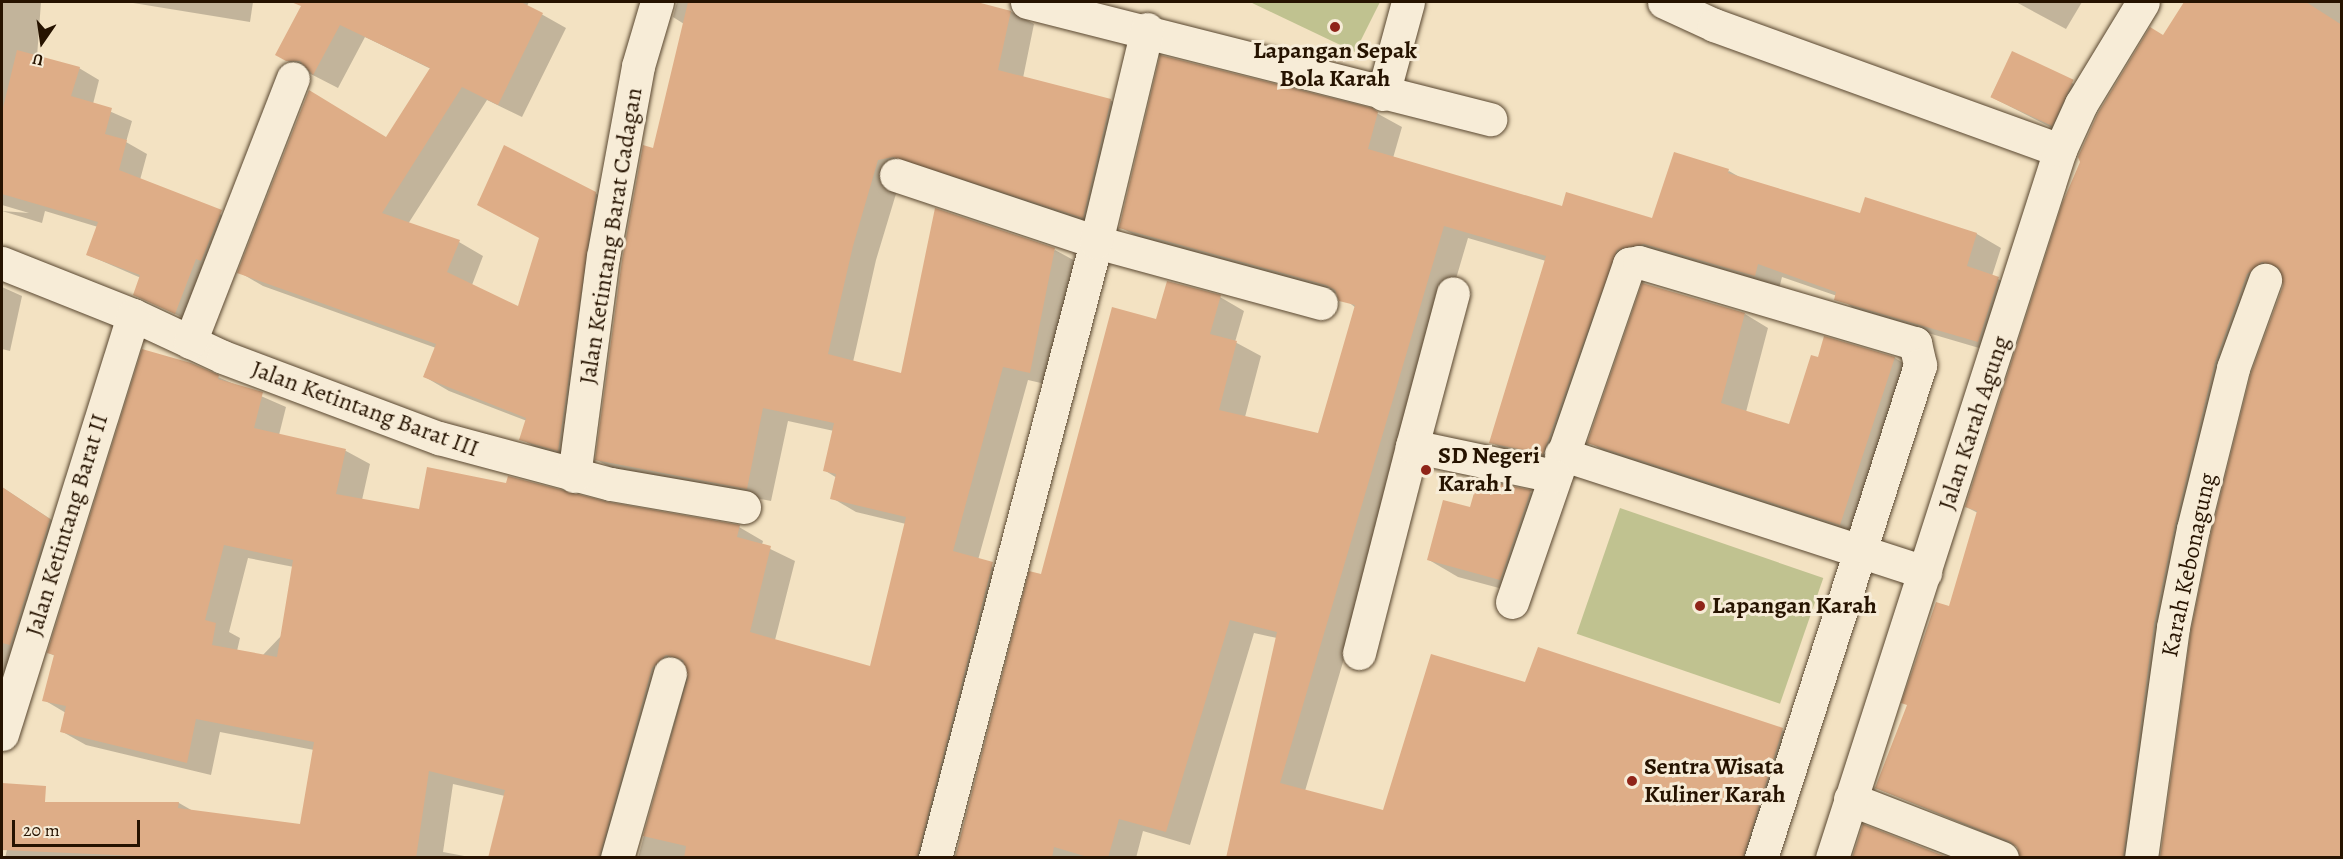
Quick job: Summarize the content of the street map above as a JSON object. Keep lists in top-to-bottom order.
{
  "streets": {
    "street": [
      "Jalan Ketintang Barat Cadagan",
      "Jalan Ketintang Barat III",
      "Jalan Karah Agung",
      "Jalan Ketintang Barat II",
      "Karah Kebonagung"
    ]
  },
  "crossings": [
    ["Jalan Ketintang Barat Cadagan", "Jalan Ketintang Barat III"],
    ["Jalan Ketintang Barat III", "Jalan Ketintang Barat II"]
  ],
  "places": [
    "Lapangan Sepak Bola Karah",
    "SD Negeri Karah I",
    "Lapangan Karah",
    "Sentra Wisata Kuliner Karah"
  ],
  "scale_bar": "20 m",
  "north": "bottom"
}
